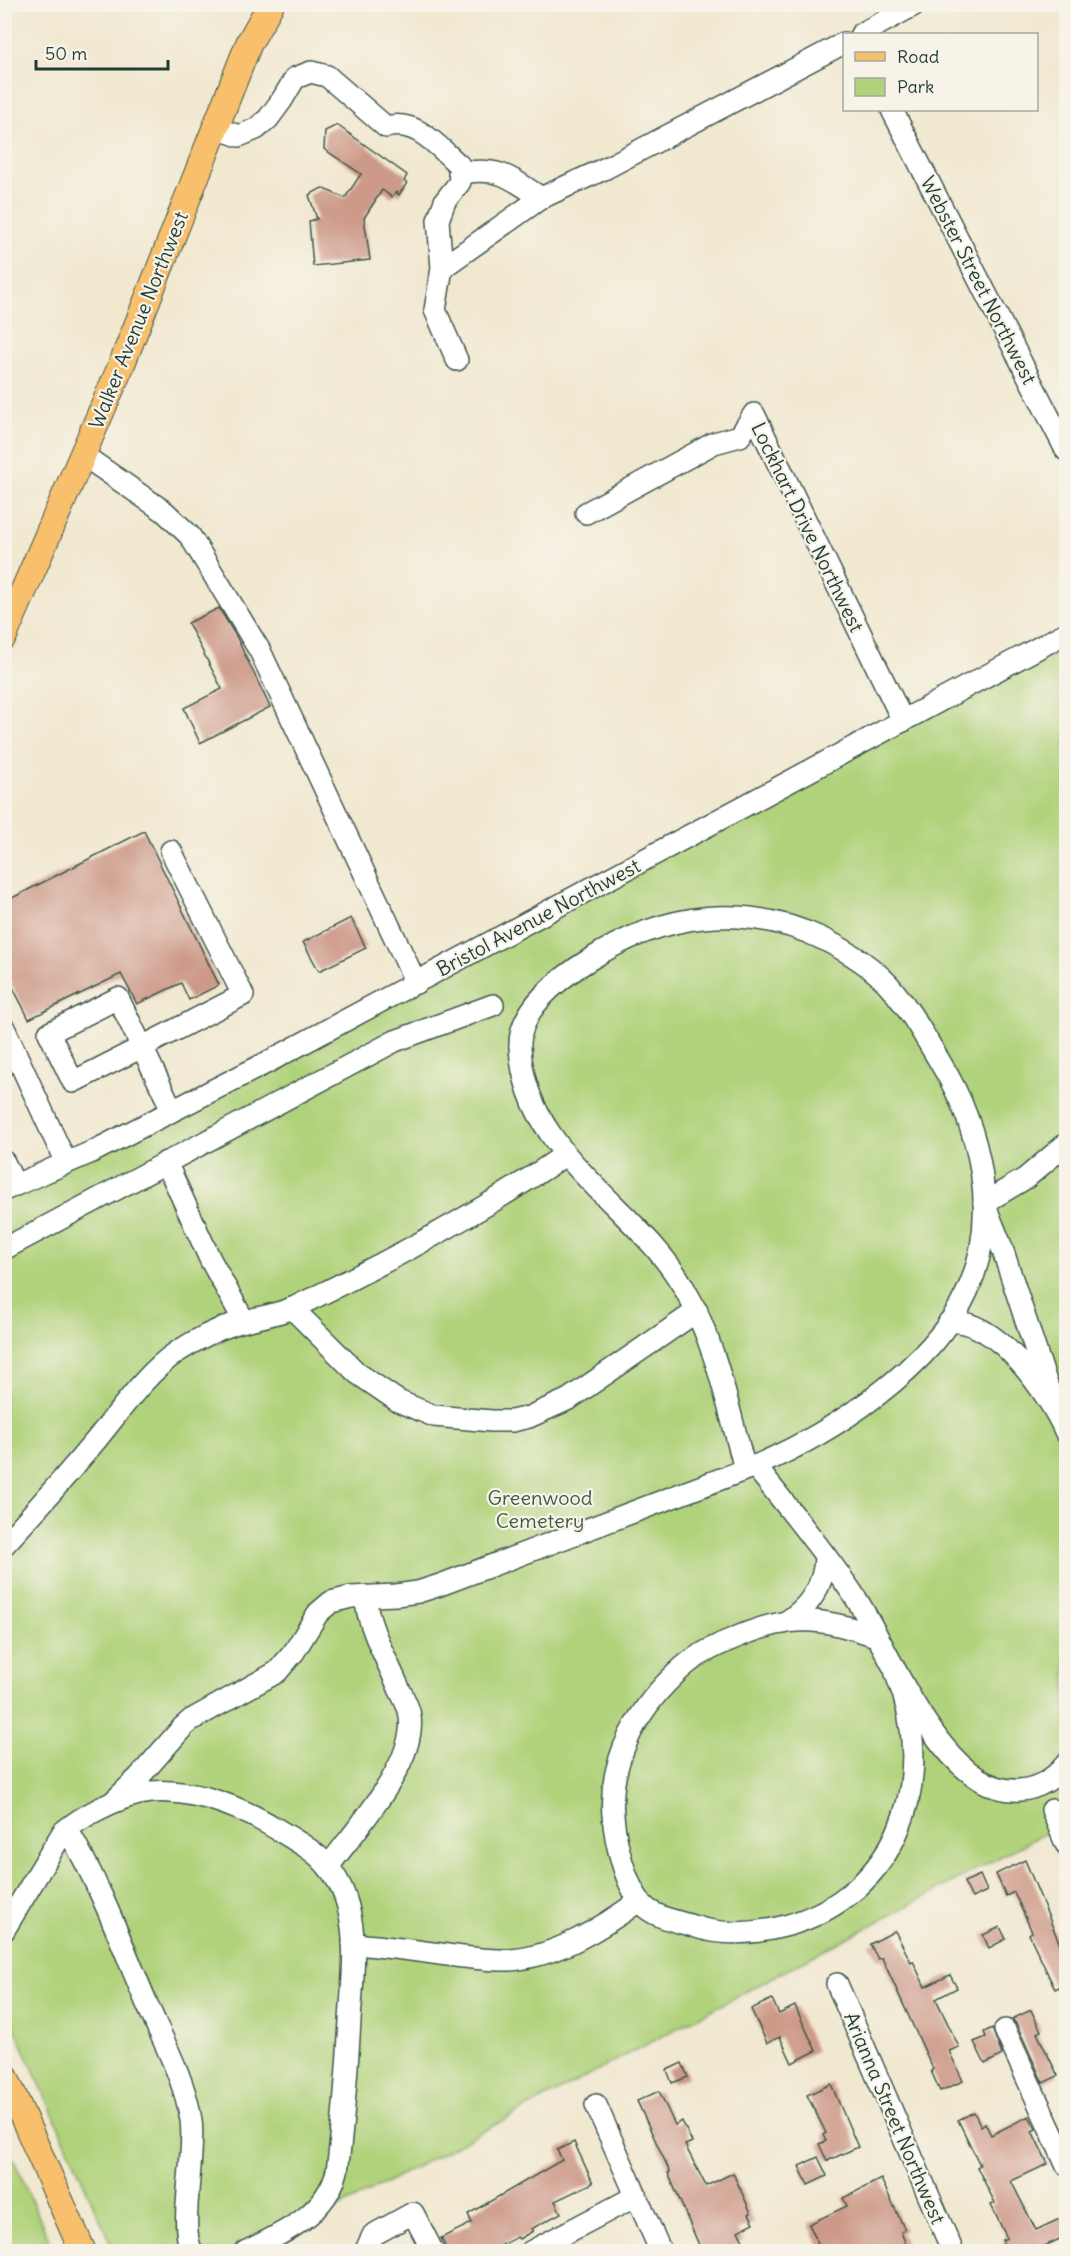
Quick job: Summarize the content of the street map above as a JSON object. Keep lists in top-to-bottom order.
{
  "streets": {
    "main road": ["Walker Avenue Northwest"],
    "street": [
      "Webster Street Northwest",
      "Lockhart Drive Northwest",
      "Bristol Avenue Northwest",
      "Arianna Street Northwest"
    ]
  },
  "crossings": [
    ["Lockhart Drive Northwest", "Bristol Avenue Northwest"]
  ],
  "parks": ["Greenwood Cemetery"],
  "legend": ["Road", "Park"],
  "scale_bar": "50 m"
}
